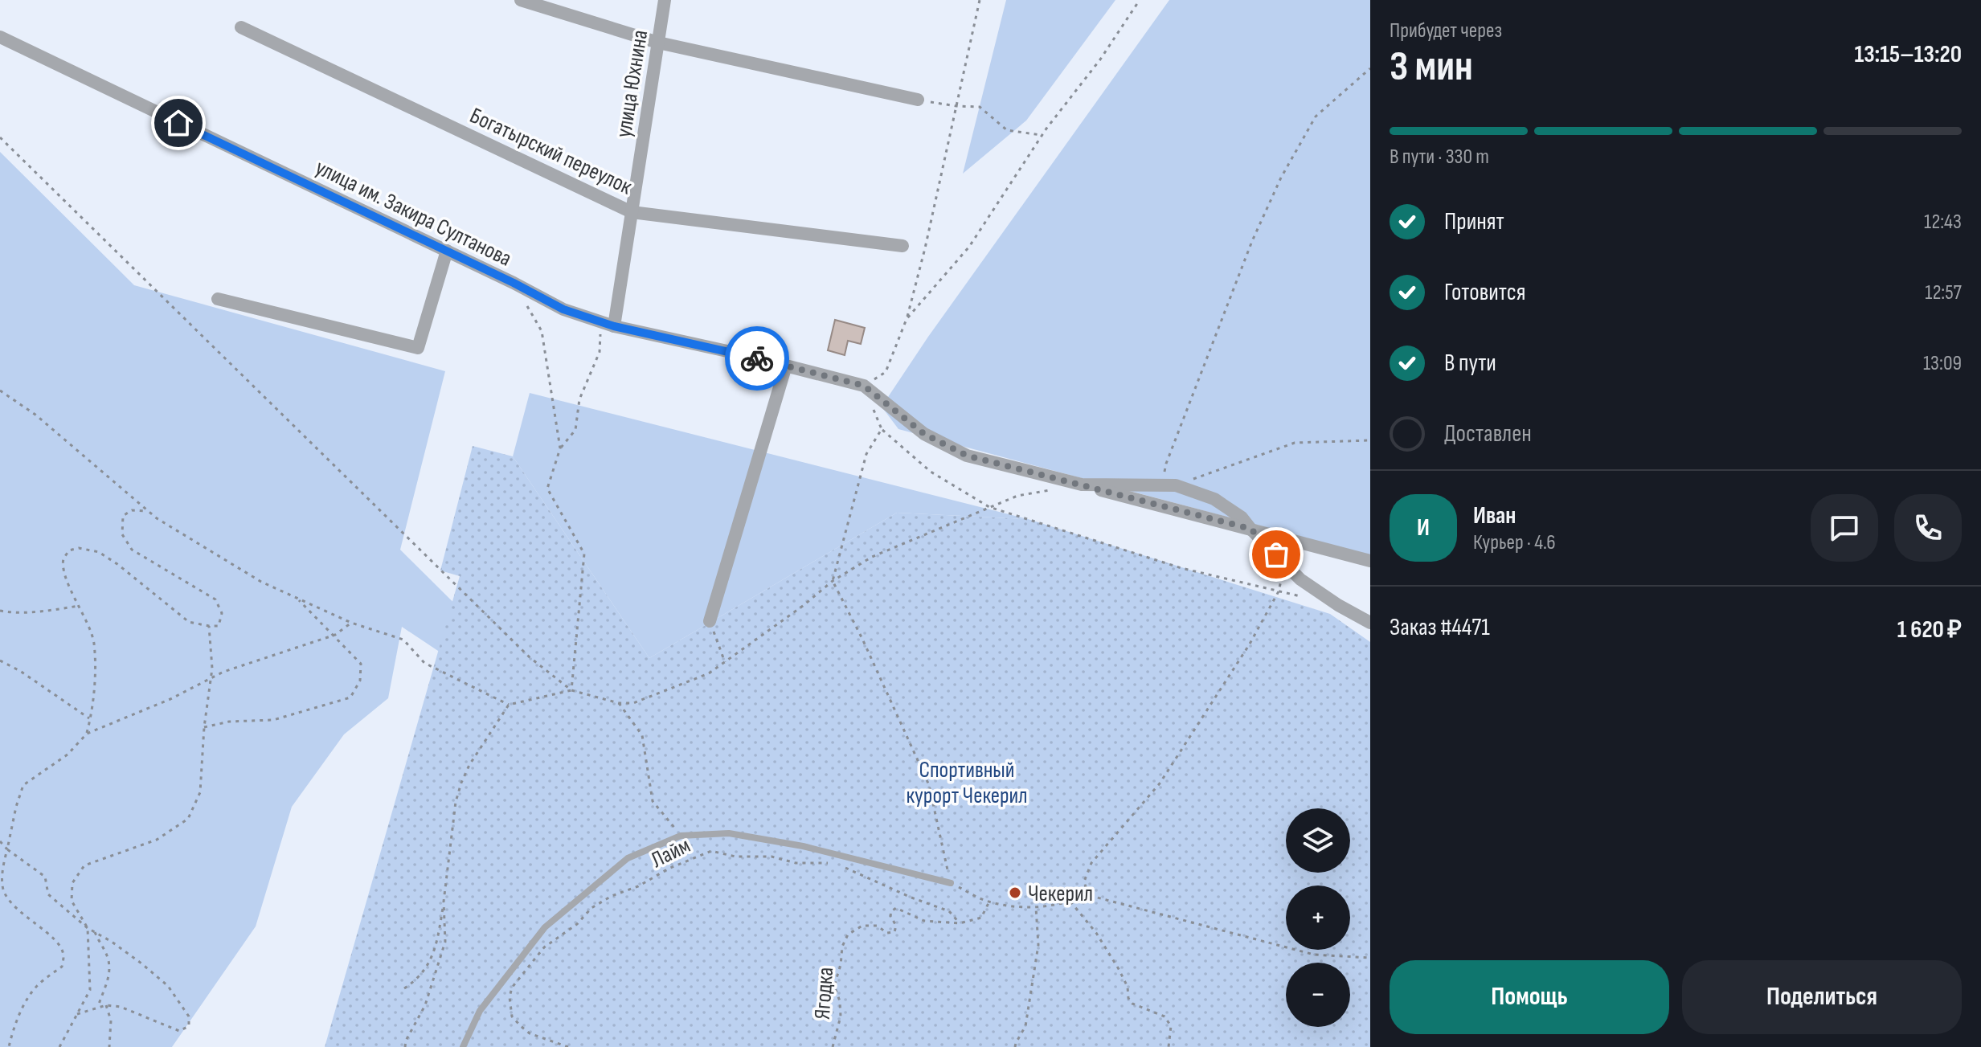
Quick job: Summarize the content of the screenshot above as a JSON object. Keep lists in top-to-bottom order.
{
  "streets": {
    "street": ["улица Юхнина", "Богатырский переулок", "улица им. Закира Султанова"],
    "path": ["Лайм", "Ягодка"]
  },
  "crossings": [
    ["улица Юхнина", "Богатырский переулок"],
    ["улица Юхнина", "улица им. Закира Султанова"]
  ],
  "parks": ["Спортивный курорт Чекерил"],
  "places": ["Чекерил"],
  "page": {
    "heading": ["3 мин", "Прибудет через", "13:15–13:20"],
    "panel": [
      "Иван",
      "Курьер · 4.6",
      "Заказ #4471",
      "1 620 ₽"
    ],
    "bar": "В пути · 330 m",
    "list": [
      ["Принят", "12:43"],
      ["Готовится", "12:57"],
      ["В пути", "13:09"],
      "Доставлен"
    ],
    "round": "И",
    "map_buttons": ["+", "−"],
    "buttons": ["Помощь", "Поделиться"]
  }
}
